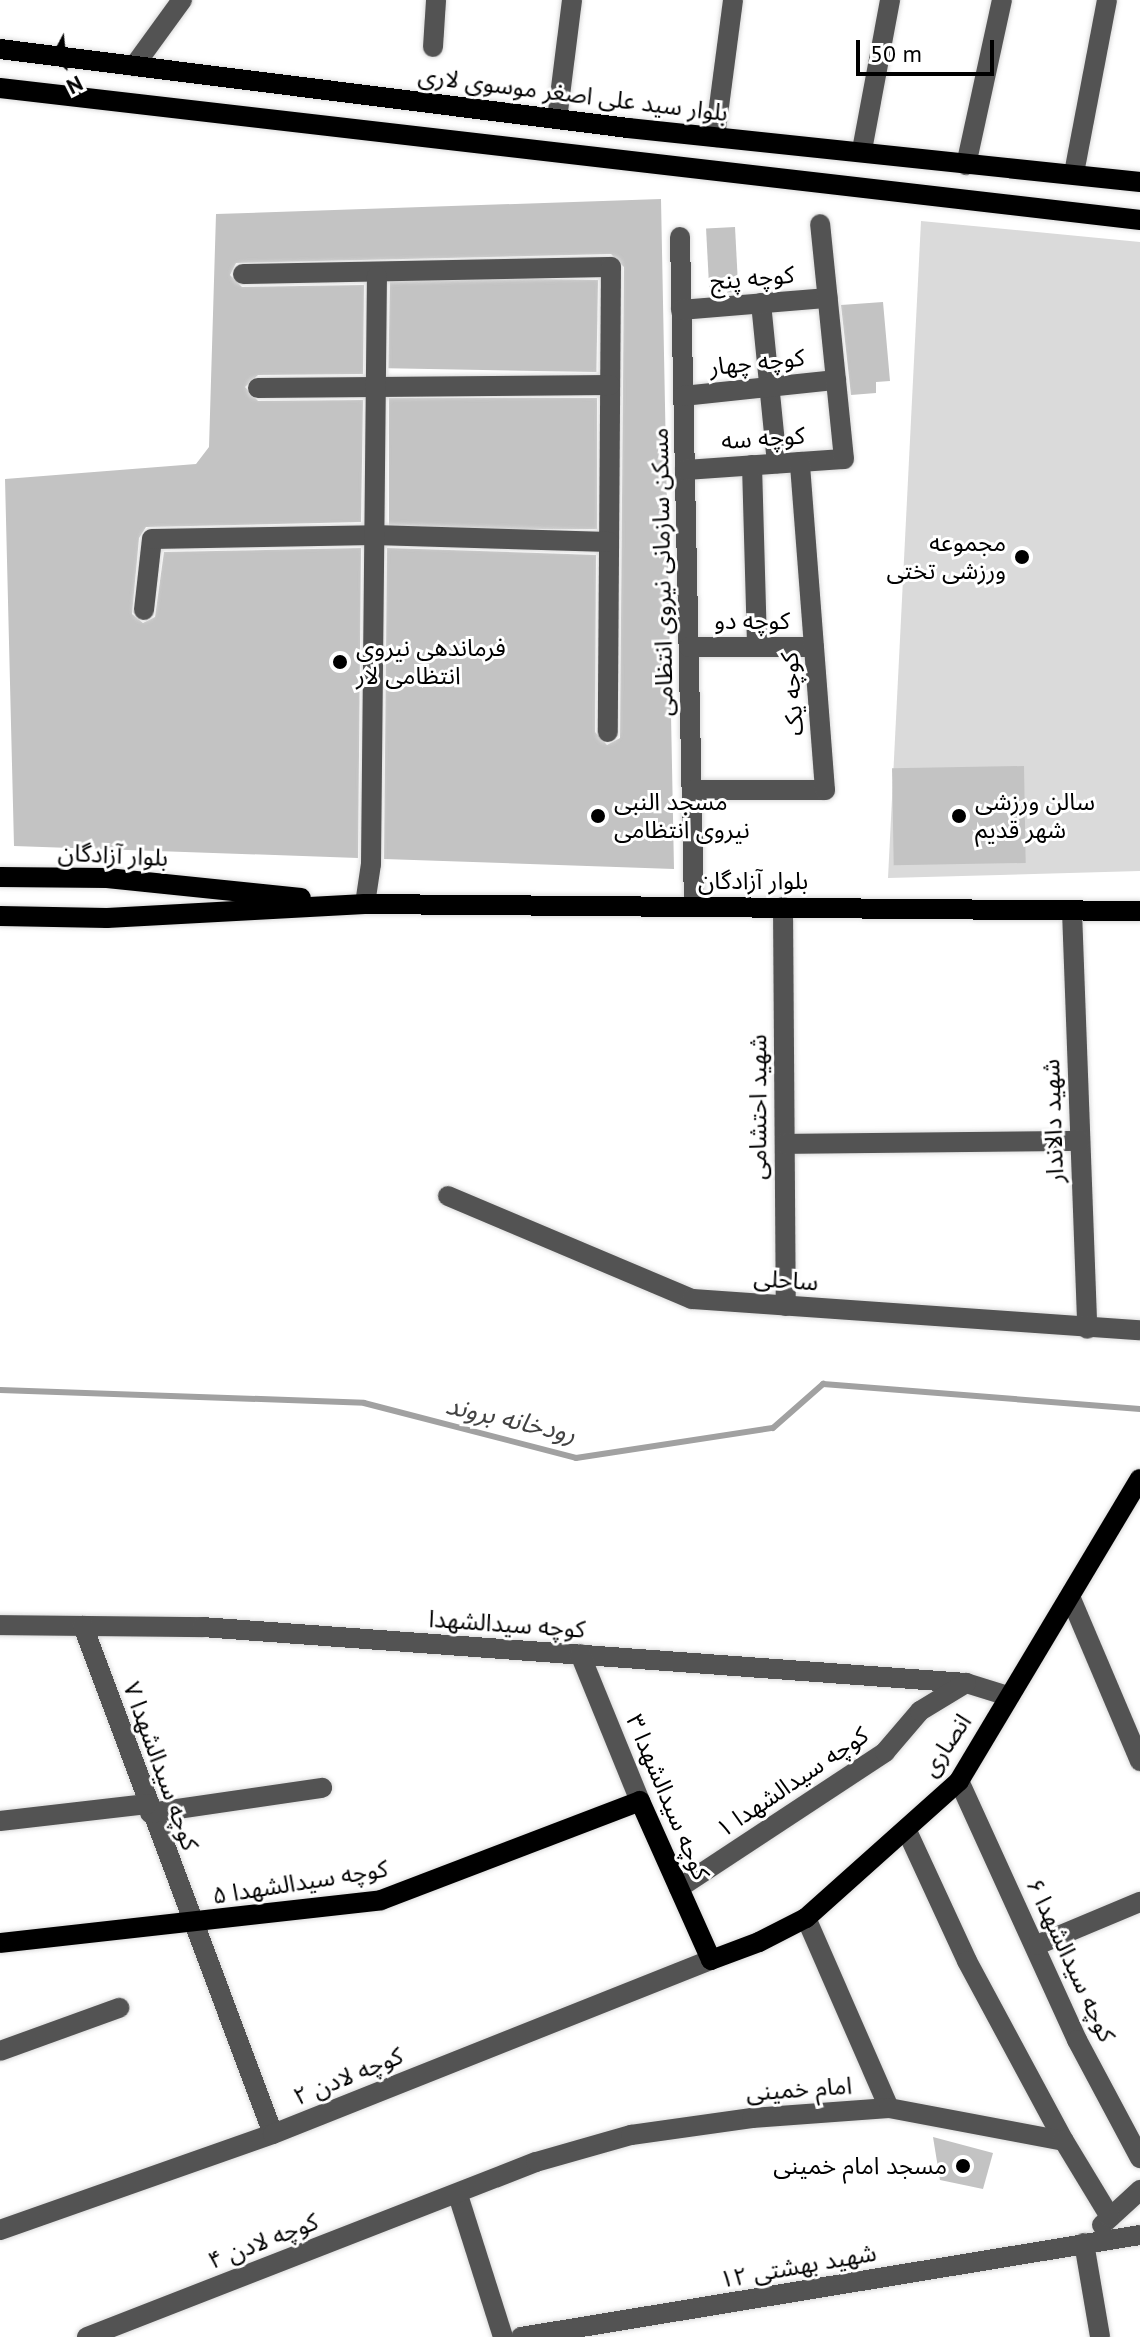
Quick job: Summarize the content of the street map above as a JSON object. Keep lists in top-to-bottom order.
{
  "streets": {
    "main road": [
      "بلوار سید علی اصغر موسوی لاری",
      "بلوار آزادگان",
      "انصاری",
      "کوچه سیدالشهدا ۳",
      "کوچه سیدالشهدا ۵"
    ],
    "street": [
      "کوچه پنج",
      "کوچه چهار",
      "کوچه سه",
      "مسکن سازمانی نیروی انتظامی",
      "کوچه دو",
      "کوچه یک",
      "شهید احتشامی",
      "شهید دالاندار",
      "ساحلی",
      "کوچه سیدالشهدا",
      "کوچه سیدالشهدا ۷",
      "کوچه سیدالشهدا ۱",
      "کوچه سیدالشهدا ۶",
      "کوچه لادن ۲",
      "امام خمینی",
      "کوچه لادن ۴",
      "شهید بهشتی ۱۲"
    ]
  },
  "crossings": [
    ["کوچه پنج", "مسکن سازمانی نیروی انتظامی"],
    ["کوچه چهار", "کوچه سه"],
    ["کوچه چهار", "مسکن سازمانی نیروی انتظامی"],
    ["کوچه سه", "مسکن سازمانی نیروی انتظامی"],
    ["کوچه سه", "کوچه یک"],
    ["مسکن سازمانی نیروی انتظامی", "کوچه دو"],
    ["مسکن سازمانی نیروی انتظامی", "کوچه یک"],
    ["مسکن سازمانی نیروی انتظامی", "بلوار آزادگان"],
    ["کوچه دو", "کوچه یک"],
    ["بلوار آزادگان", "شهید احتشامی"],
    ["بلوار آزادگان", "شهید دالاندار"],
    ["شهید احتشامی", "ساحلی"],
    ["شهید دالاندار", "ساحلی"],
    ["کوچه سیدالشهدا", "انصاری"],
    ["کوچه سیدالشهدا", "کوچه سیدالشهدا ۷"],
    ["کوچه سیدالشهدا", "کوچه سیدالشهدا ۱"],
    ["کوچه سیدالشهدا", "کوچه سیدالشهدا ۳"],
    ["انصاری", "کوچه سیدالشهدا ۳"],
    ["انصاری", "کوچه سیدالشهدا ۶"],
    ["انصاری", "کوچه لادن ۲"],
    ["کوچه سیدالشهدا ۷", "کوچه سیدالشهدا ۵"],
    ["کوچه سیدالشهدا ۷", "کوچه لادن ۲"],
    ["کوچه سیدالشهدا ۱", "کوچه سیدالشهدا ۳"],
    ["کوچه سیدالشهدا ۳", "کوچه سیدالشهدا ۵"],
    ["کوچه سیدالشهدا ۳", "کوچه لادن ۲"],
    ["امام خمینی", "کوچه لادن ۴"]
  ],
  "water": ["رودخانه بروند"],
  "places": [
    "مجموعه ورزشی تختی",
    "فرماندهی نیروی انتظامی لار",
    "مسجد النبی نیروی انتظامی",
    "سالن ورزشی شهر قدیم",
    "مسجد امام خمینی"
  ],
  "scale_bar": "50 m",
  "north": "bottom right"
}
